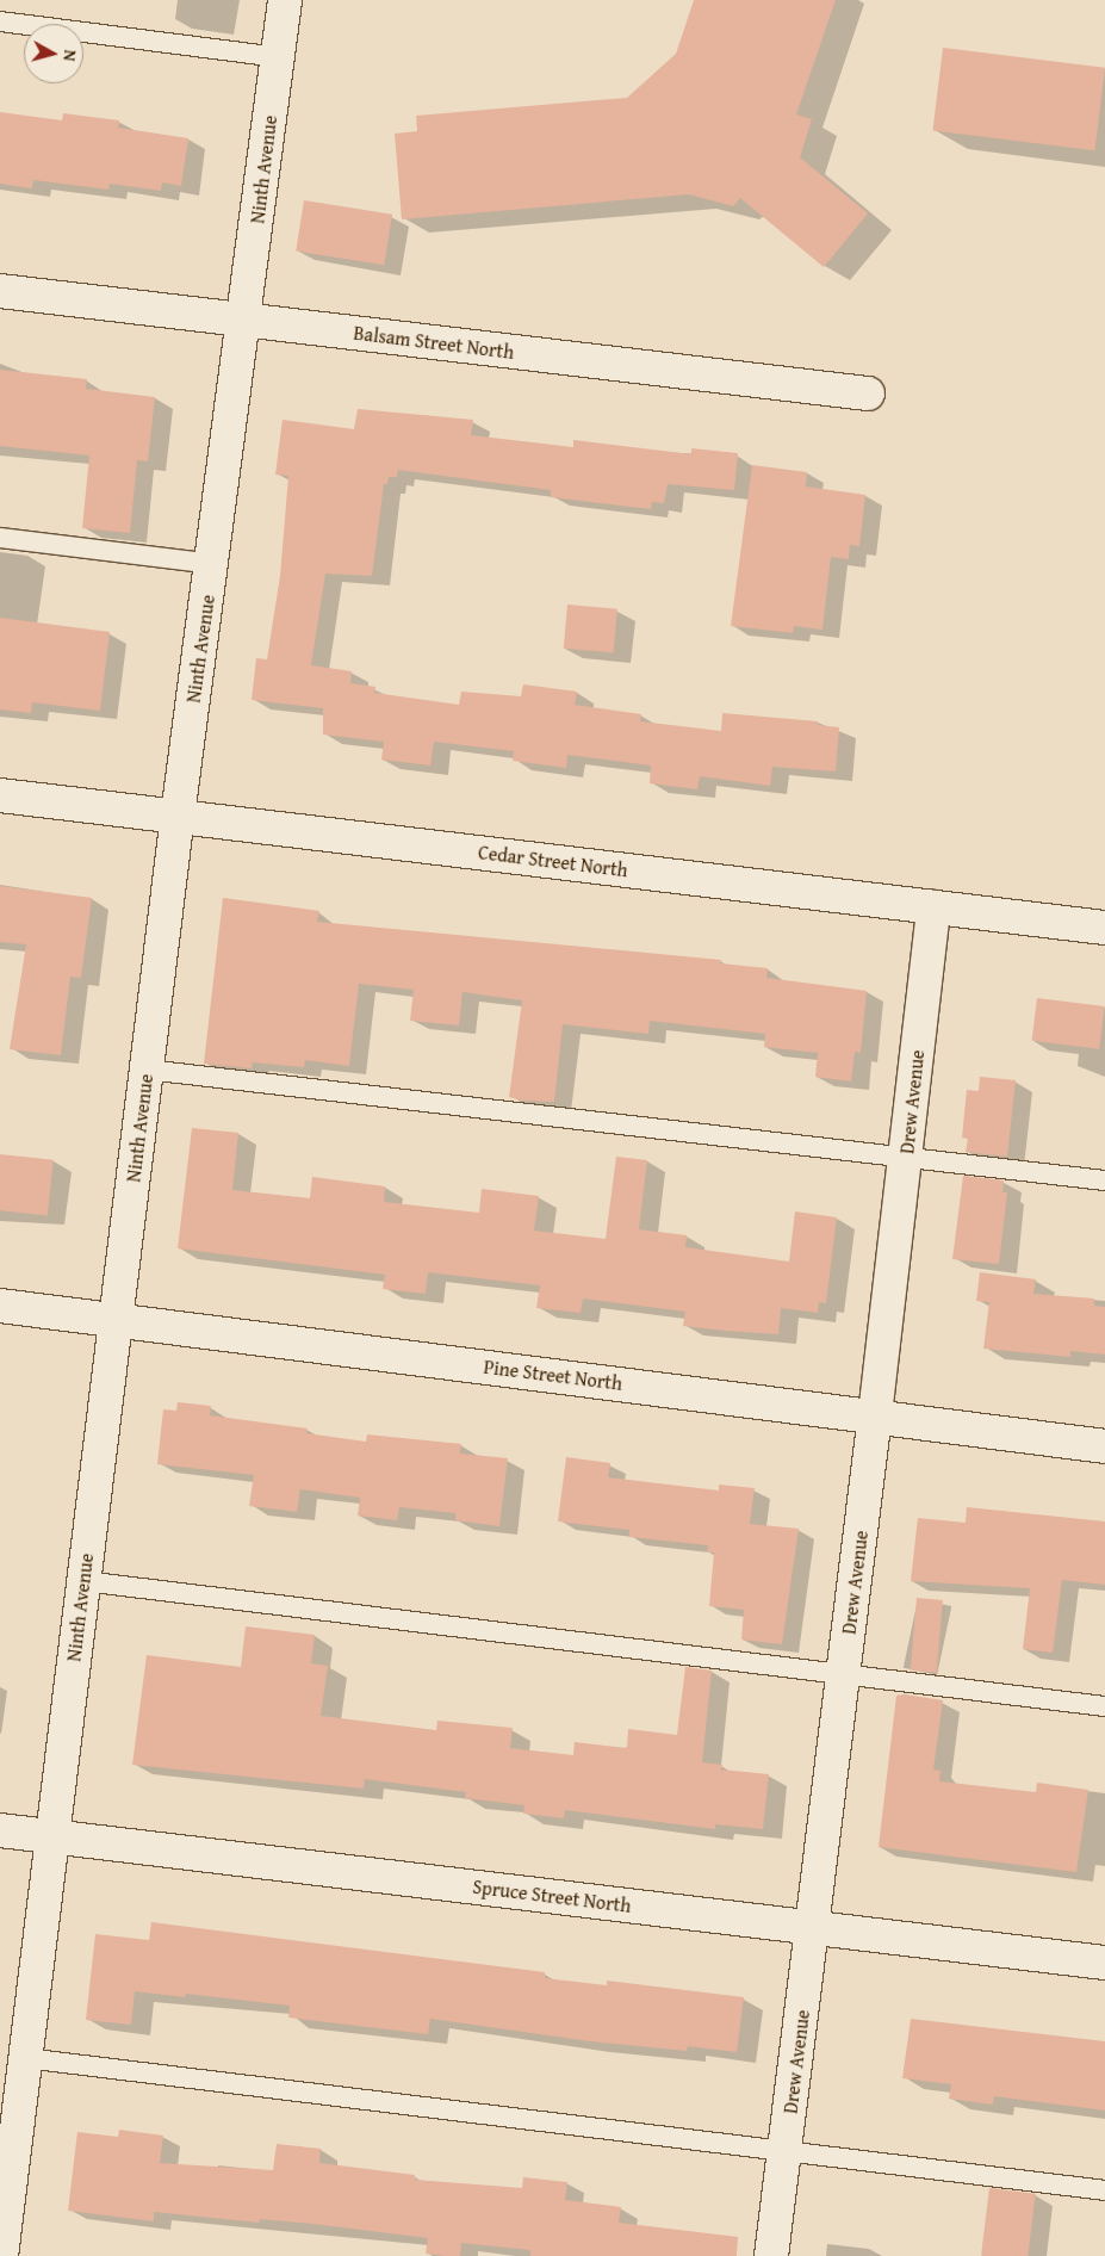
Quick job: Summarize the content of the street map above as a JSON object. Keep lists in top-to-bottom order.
{
  "streets": {
    "street": [
      "Ninth Avenue",
      "Balsam Street North",
      "Cedar Street North",
      "Drew Avenue",
      "Pine Street North",
      "Spruce Street North"
    ]
  },
  "crossings": [
    ["Ninth Avenue", "Balsam Street North"],
    ["Ninth Avenue", "Cedar Street North"],
    ["Ninth Avenue", "Pine Street North"],
    ["Ninth Avenue", "Spruce Street North"],
    ["Cedar Street North", "Drew Avenue"],
    ["Drew Avenue", "Pine Street North"],
    ["Drew Avenue", "Spruce Street North"]
  ],
  "north": "right"
}
